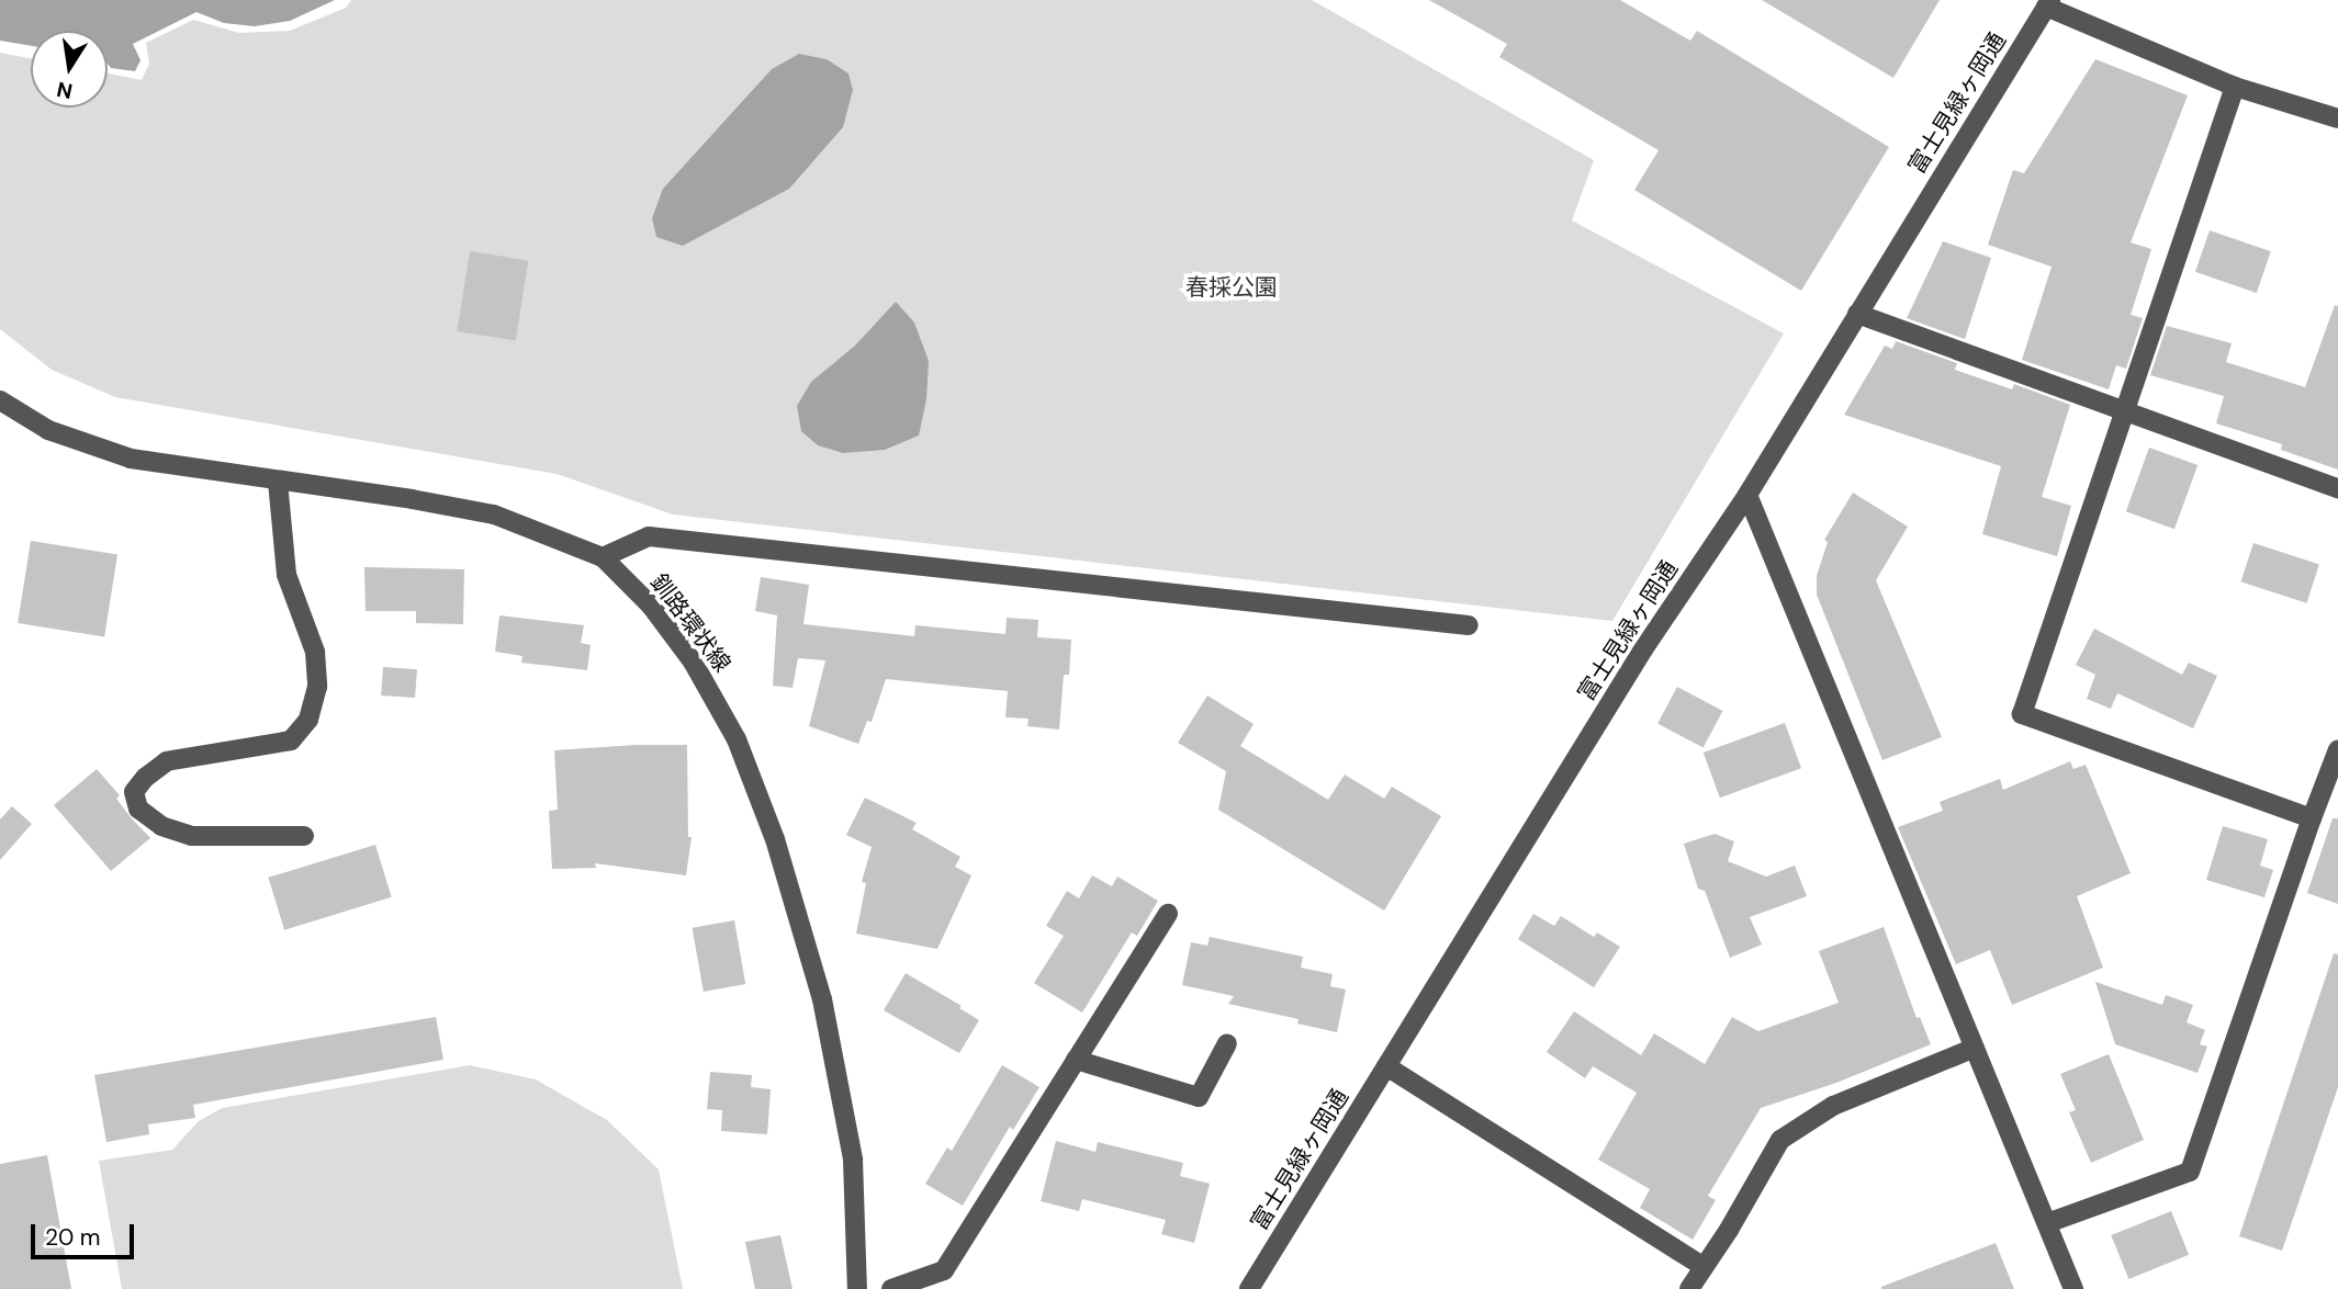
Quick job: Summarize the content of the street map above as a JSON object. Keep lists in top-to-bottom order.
{
  "streets": {
    "street": ["富士見緑ヶ岡通", "釧路環状線"]
  },
  "parks": ["春採公園"],
  "scale_bar": "20 m",
  "north": "bottom"
}
